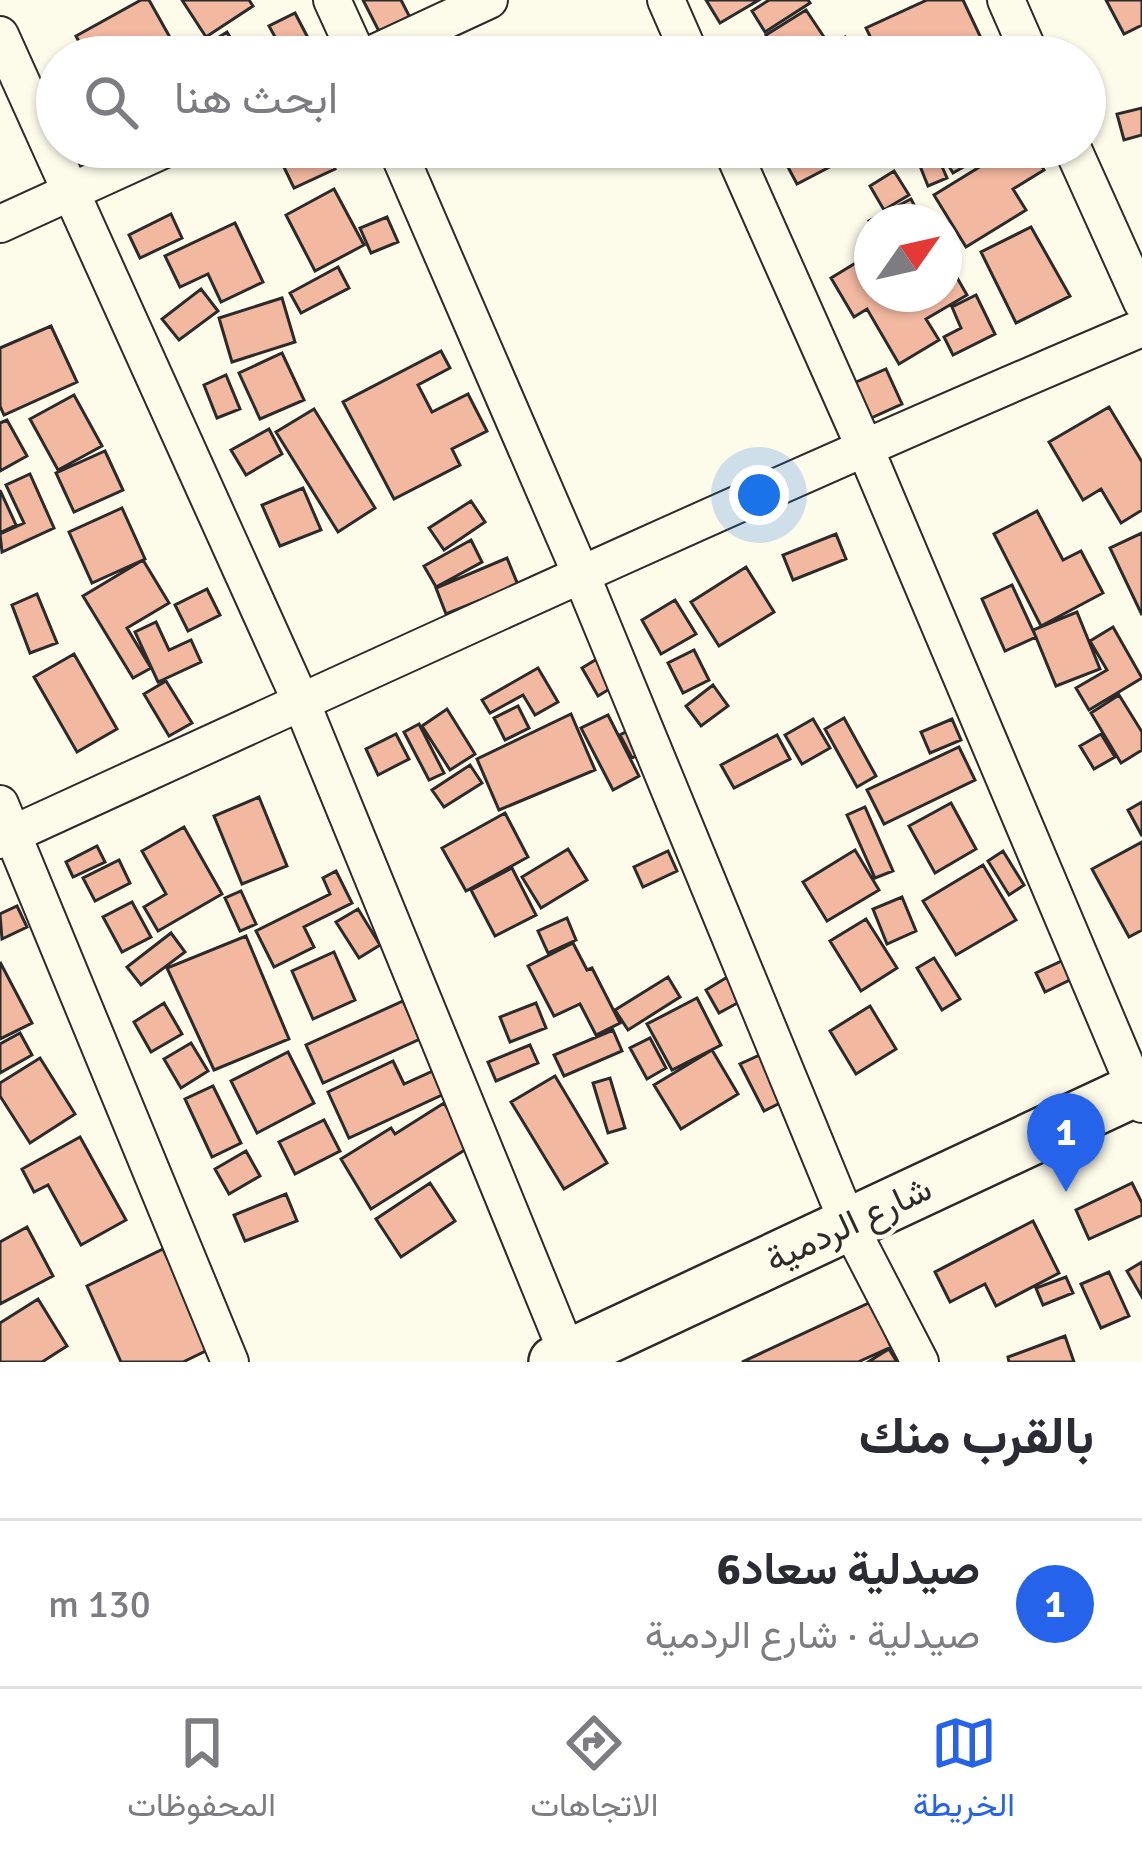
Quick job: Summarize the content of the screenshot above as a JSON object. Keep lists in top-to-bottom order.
{
  "streets": {
    "street": ["شارع الردمية"]
  },
  "north": "top right",
  "page": {
    "search": "ابحث هنا",
    "pins": "1",
    "heading": "بالقرب منك",
    "list": [
      {
        "mark": "1",
        "name": "صيدلية سعاد6",
        "note": "صيدلية · شارع الردمية",
        "value": "130 m"
      }
    ],
    "nav": ["الخريطة", "الاتجاهات", "المحفوظات"]
  }
}
